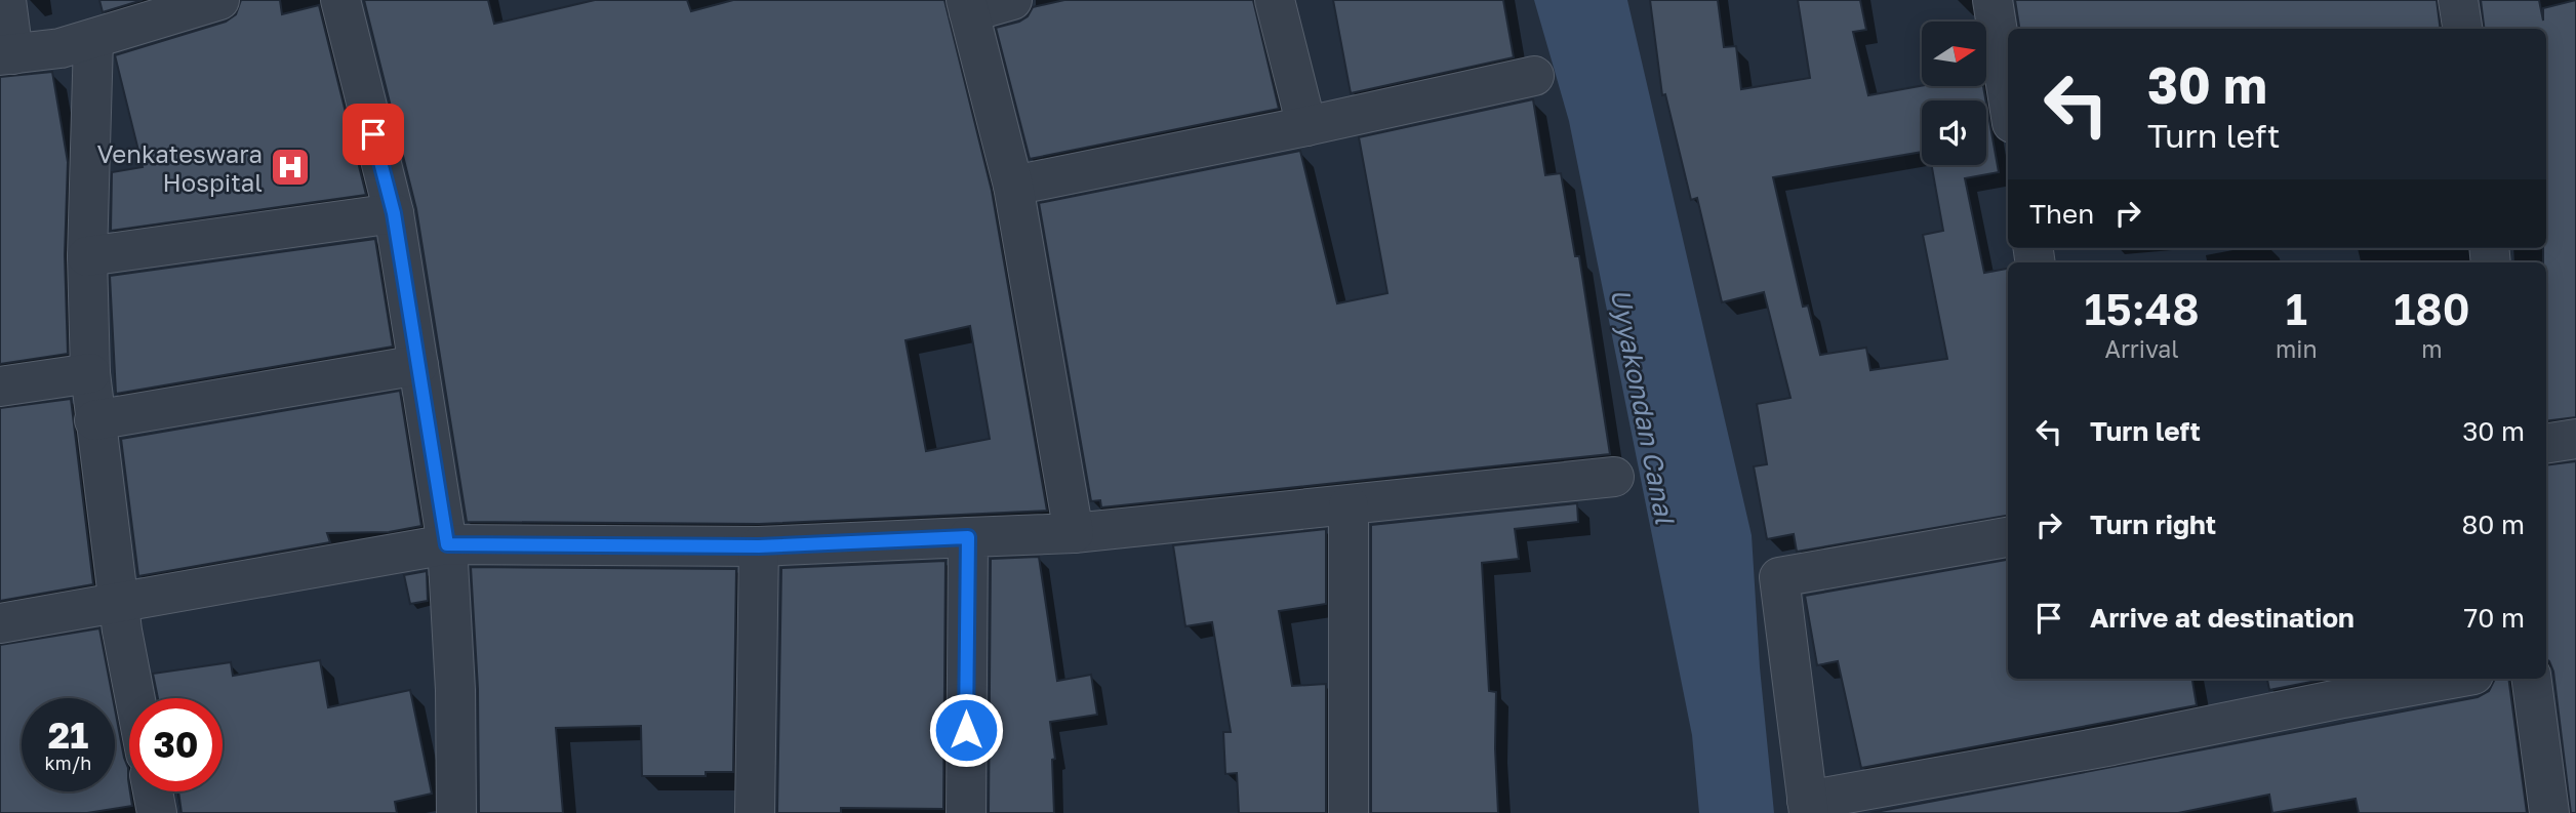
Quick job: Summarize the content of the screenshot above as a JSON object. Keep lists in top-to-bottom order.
{
  "water": ["Uyyakondan Canal"],
  "places": {
    "hospital": ["Venkateswara Hospital"]
  },
  "north": "right",
  "page": {
    "turn": ["30 m", "Turn left"],
    "then": "Then",
    "eta": [
      "15:48",
      "Arrival",
      "1",
      "min",
      "180",
      "m"
    ],
    "list": [
      {
        "name": "Turn left",
        "value": "30 m"
      },
      {
        "name": "Turn right",
        "value": "80 m"
      },
      {
        "name": "Arrive at destination",
        "value": "70 m"
      }
    ],
    "speed": "21 km/h",
    "limit": "30"
  }
}
